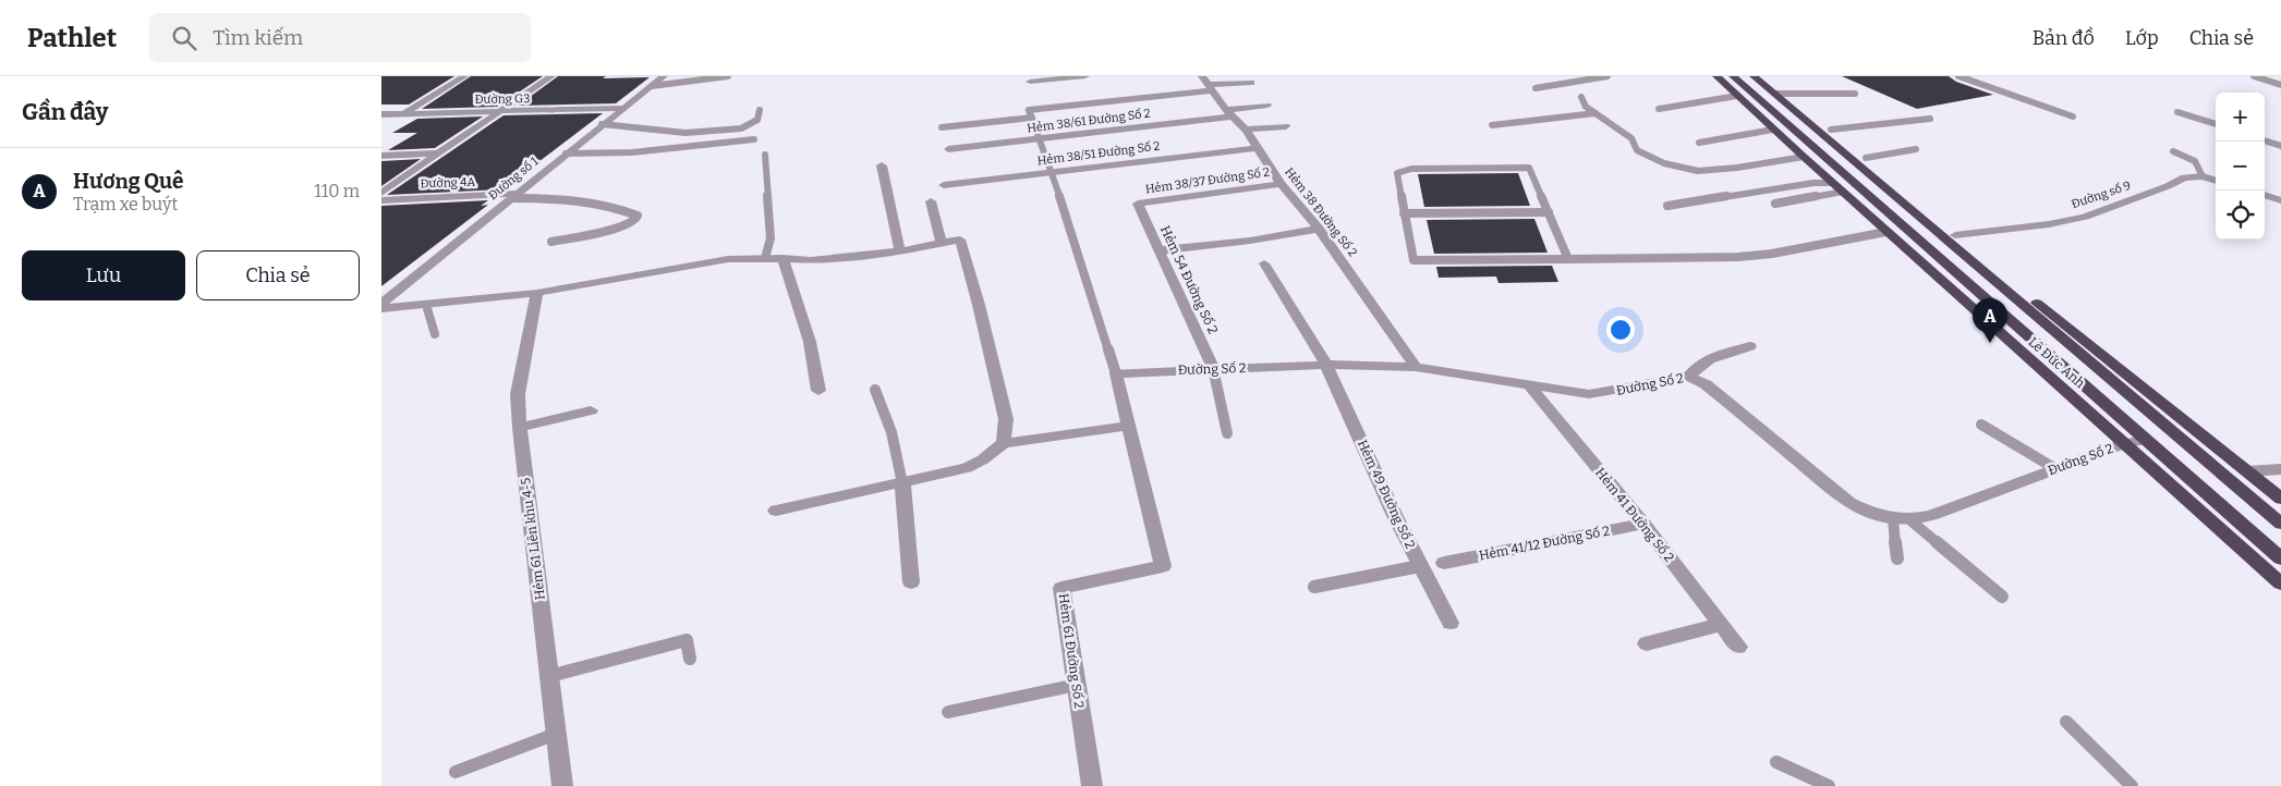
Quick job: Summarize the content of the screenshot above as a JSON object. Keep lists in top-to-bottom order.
{
  "streets": {
    "highway": ["Lê Đức Anh"],
    "street": [
      "Đường G3",
      "Hẻm 38/61 Đường Số 2",
      "Hẻm 38/51 Đường Số 2",
      "Đường số 1",
      "Hẻm 38/37 Đường Số 2",
      "Đường 4A",
      "Đường số 9",
      "Hẻm 38 Đường Số 2",
      "Hẻm 54 Đường Số 2",
      "Đường Số 2",
      "Hẻm 49 Đường Số 2",
      "Hẻm 41 Đường Số 2",
      "Hẻm 61 Liên khu 4-5",
      "Hẻm 41/12 Đường Số 2",
      "Hẻm 61 Đường Số 2"
    ]
  },
  "crossings": [
    ["Đường G3", "Đường số 1"],
    ["Hẻm 38/61 Đường Số 2", "Hẻm 38 Đường Số 2"],
    ["Hẻm 38/51 Đường Số 2", "Hẻm 38 Đường Số 2"],
    ["Đường số 1", "Đường 4A"],
    ["Hẻm 38/37 Đường Số 2", "Hẻm 38 Đường Số 2"],
    ["Hẻm 38/37 Đường Số 2", "Hẻm 54 Đường Số 2"],
    ["Hẻm 38 Đường Số 2", "Đường Số 2"],
    ["Hẻm 54 Đường Số 2", "Đường Số 2"],
    ["Lê Đức Anh", "Đường Số 2"],
    ["Đường Số 2", "Hẻm 49 Đường Số 2"],
    ["Đường Số 2", "Hẻm 41 Đường Số 2"],
    ["Đường Số 2", "Hẻm 61 Đường Số 2"],
    ["Hẻm 41 Đường Số 2", "Hẻm 41/12 Đường Số 2"]
  ],
  "page": {
    "header": "Pathlet",
    "search": "Tìm kiếm",
    "nav": ["Bản đồ", "Lớp", "Chia sẻ"],
    "heading": "Gần đây",
    "map_buttons": ["+", "−"],
    "list": [
      {
        "mark": "A",
        "name": "Hương Quê",
        "note": "Trạm xe buýt",
        "value": "110 m"
      }
    ],
    "buttons": ["Lưu", "Chia sẻ"],
    "pins": "A"
  }
}
